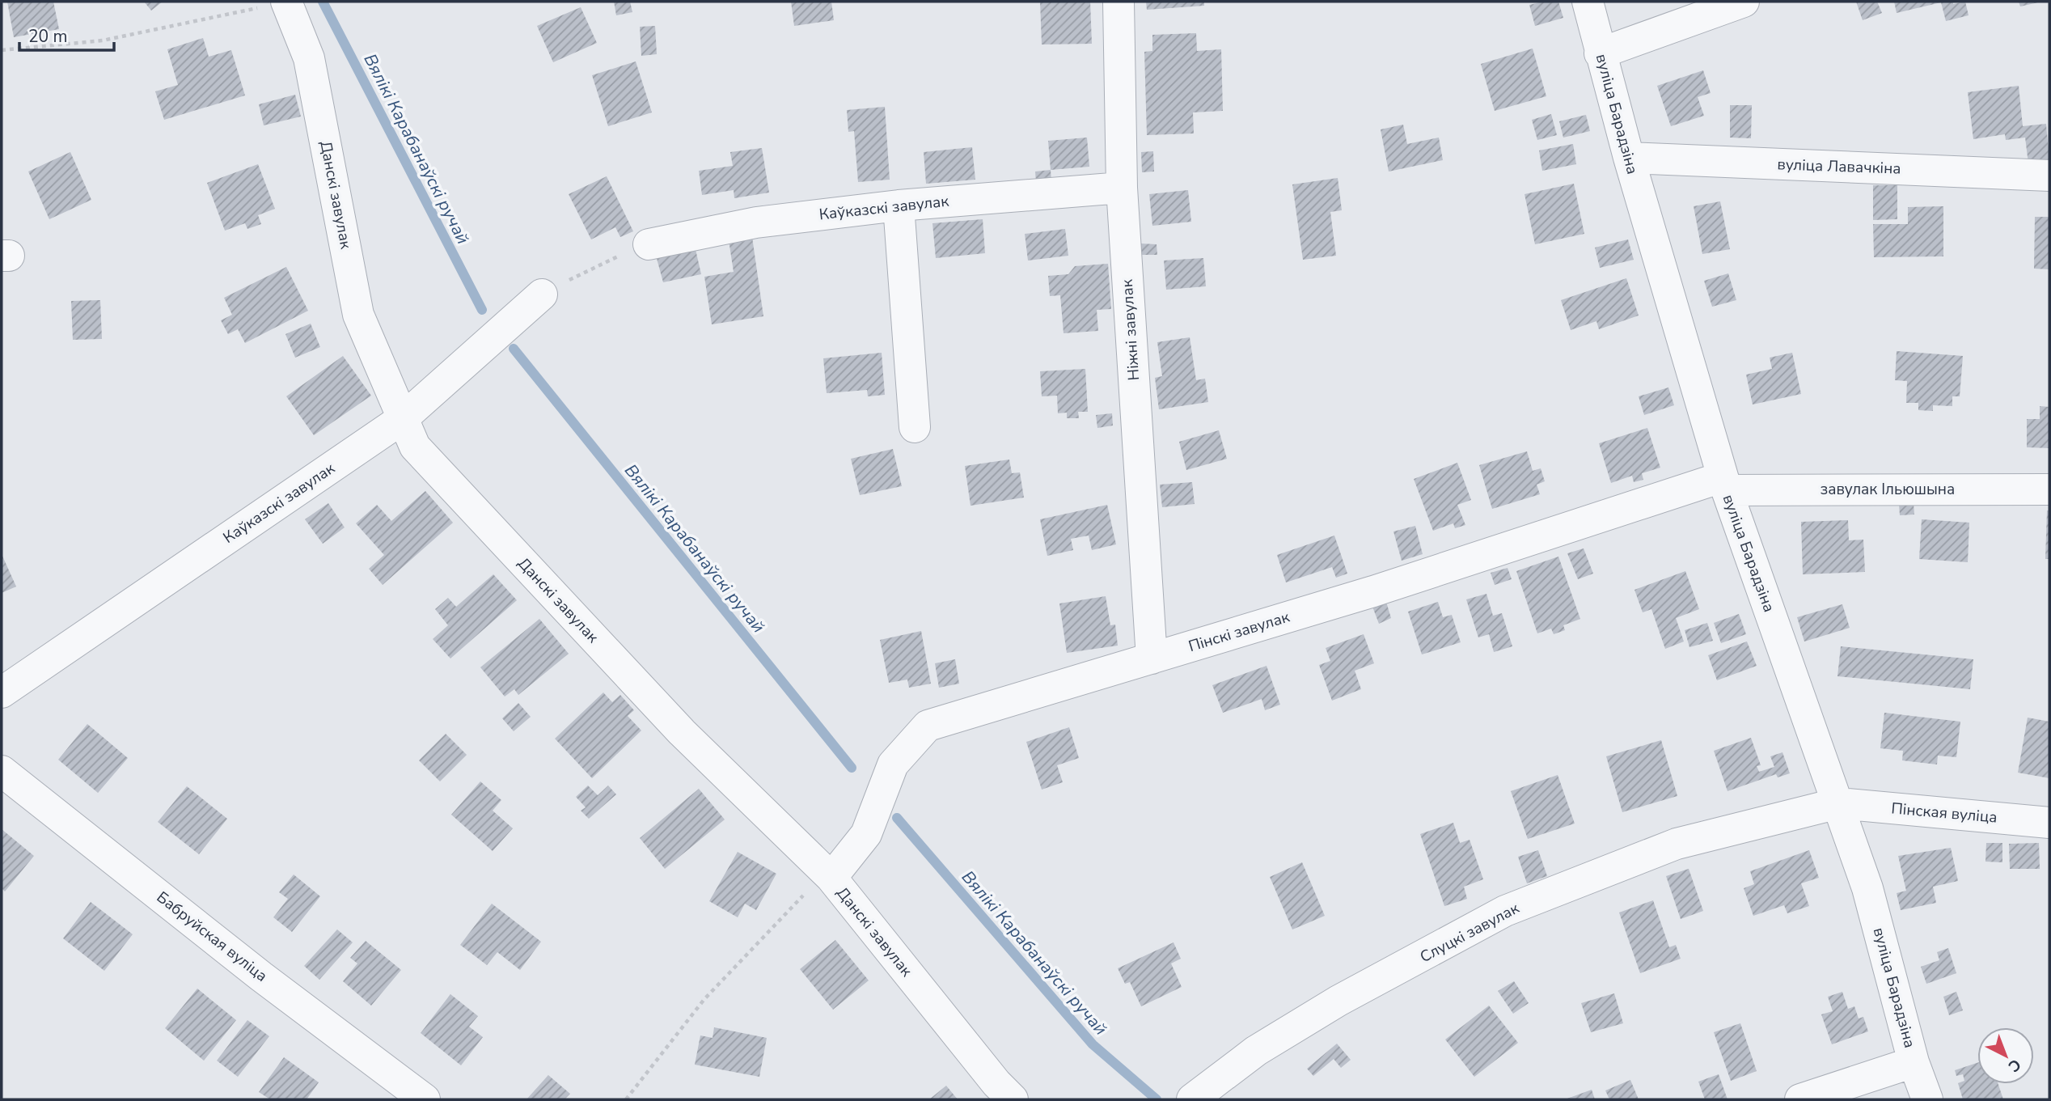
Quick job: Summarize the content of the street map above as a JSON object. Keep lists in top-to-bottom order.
{
  "streets": {
    "street": [
      "вуліца Барадзіна",
      "вуліца Лавачкіна",
      "Данскі завулак",
      "Каўказскі завулак",
      "Ніжні завулак",
      "завулак Ільюшына",
      "Пінскі завулак",
      "Пінская вуліца",
      "Слуцкі завулак",
      "Бабруйская вуліца"
    ]
  },
  "crossings": [
    ["вуліца Барадзіна", "вуліца Лавачкіна"],
    ["вуліца Барадзіна", "завулак Ільюшына"],
    ["вуліца Барадзіна", "Пінскі завулак"],
    ["вуліца Барадзіна", "Пінская вуліца"],
    ["вуліца Барадзіна", "Слуцкі завулак"],
    ["Данскі завулак", "Каўказскі завулак"],
    ["Данскі завулак", "Пінскі завулак"],
    ["Каўказскі завулак", "Ніжні завулак"],
    ["Ніжні завулак", "Пінскі завулак"],
    ["завулак Ільюшына", "Пінскі завулак"],
    ["Пінская вуліца", "Слуцкі завулак"]
  ],
  "water": ["Вялікі Карабанаўскі ручай"],
  "scale_bar": "20 m",
  "north": "bottom right"
}
